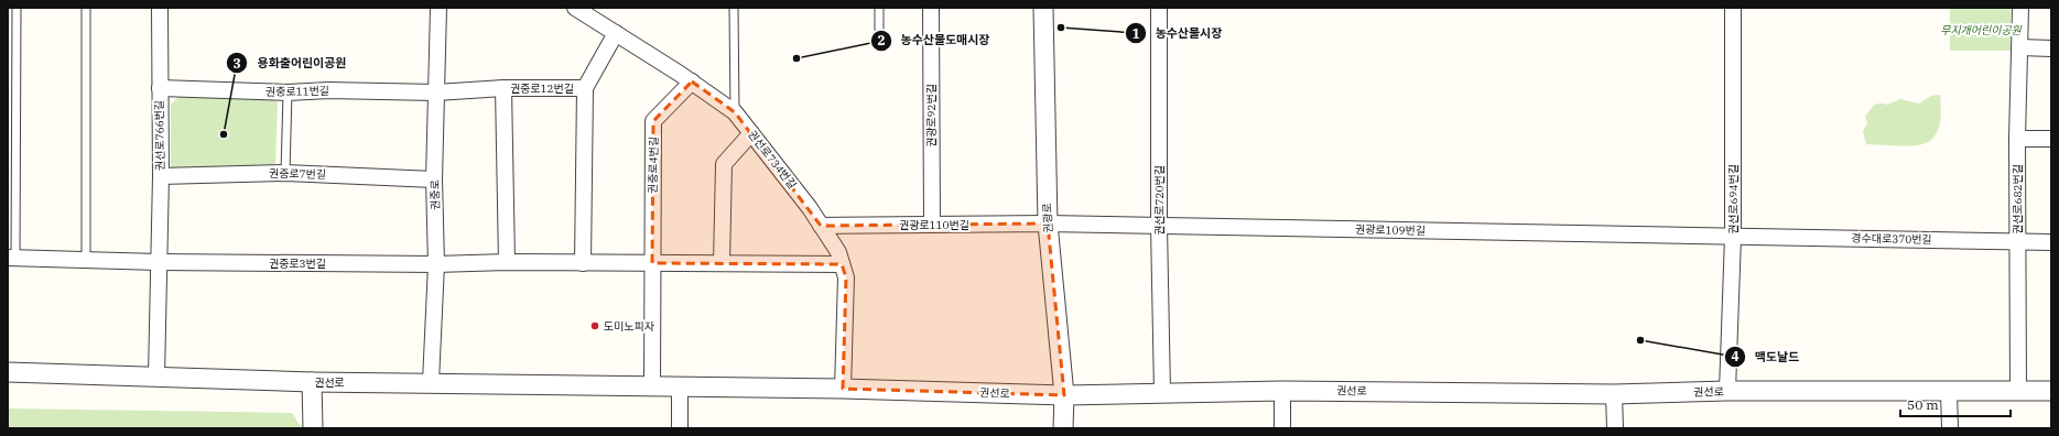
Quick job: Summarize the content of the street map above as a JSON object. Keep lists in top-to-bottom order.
{
  "streets": {
    "street": [
      "권중로12번길",
      "권중로11번길",
      "권광로92번길",
      "권선로766번길",
      "권선로734번길",
      "권중로4번길",
      "권중로7번길",
      "권중로",
      "권선로694번길",
      "권선로682번길",
      "권선로720번길",
      "권광로",
      "권광로110번길",
      "권광로109번길",
      "경수대로370번길",
      "권중로3번길",
      "권선로"
    ]
  },
  "crossings": [
    ["권중로12번길", "권중로11번길"],
    ["권중로12번길", "권선로734번길"],
    ["권중로12번길", "권중로"],
    ["권중로11번길", "권선로766번길"],
    ["권중로11번길", "권중로"],
    ["권광로92번길", "권광로110번길"],
    ["권선로766번길", "권중로7번길"],
    ["권선로766번길", "권중로3번길"],
    ["권선로766번길", "권선로"],
    ["권선로734번길", "권중로4번길"],
    ["권선로734번길", "권광로110번길"],
    ["권선로734번길", "권선로"],
    ["권중로7번길", "권중로"],
    ["권중로", "권중로3번길"],
    ["권중로", "권선로"],
    ["권선로694번길", "권광로109번길"],
    ["권선로694번길", "경수대로370번길"],
    ["권선로694번길", "권선로"],
    ["권선로682번길", "경수대로370번길"],
    ["권선로682번길", "권선로"],
    ["권선로720번길", "권광로109번길"],
    ["권선로720번길", "권선로"],
    ["권광로", "권광로110번길"],
    ["권광로", "권광로109번길"],
    ["권광로", "권선로"],
    ["권광로110번길", "권광로109번길"],
    ["권광로109번길", "경수대로370번길"]
  ],
  "parks": ["무지개어린이공원"],
  "places": [
    "농수산물시장",
    "농수산물도매시장",
    "용화출어린이공원",
    "도미노피자",
    "맥도날드"
  ],
  "scale_bar": "50 m"
}
